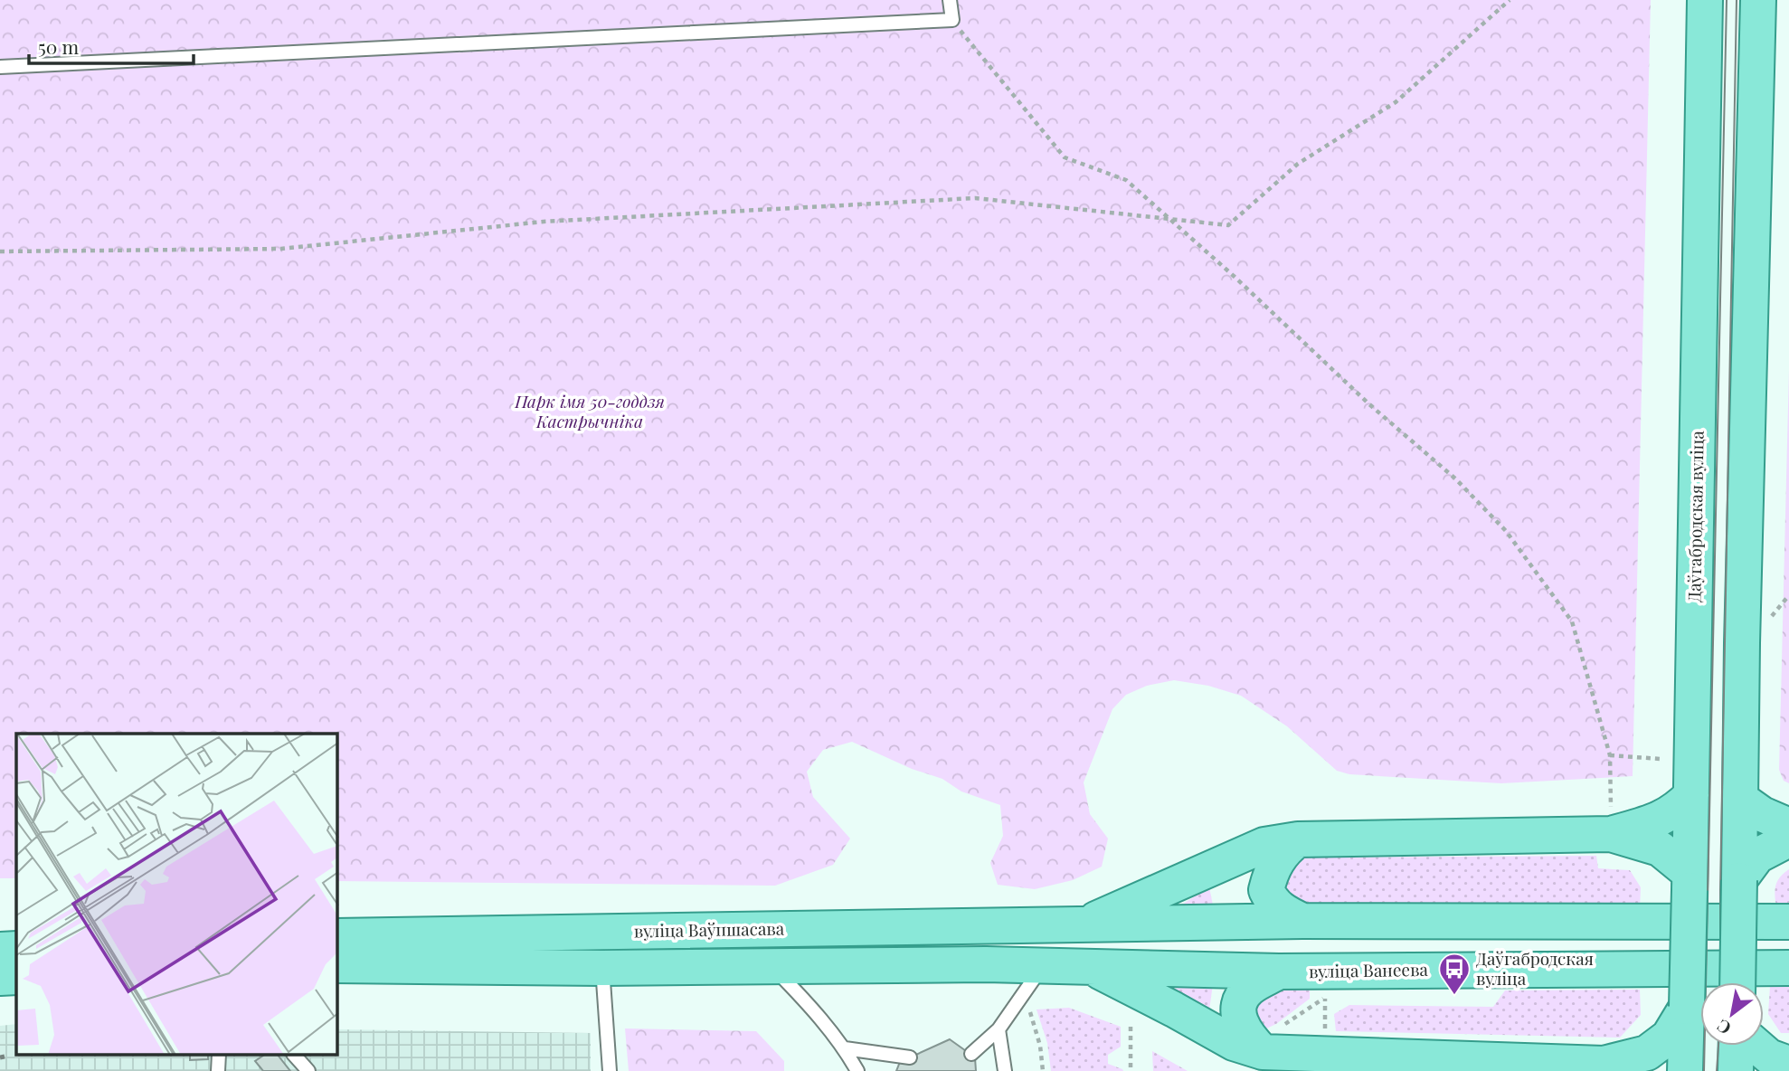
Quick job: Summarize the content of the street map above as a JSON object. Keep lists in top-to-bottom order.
{
  "streets": {
    "main road": ["Даўгабродская вуліца", "вуліца Ваўпшасава", "вуліца Ванеева"]
  },
  "crossings": [
    ["вуліца Ваўпшасава", "вуліца Ванеева"]
  ],
  "parks": ["Парк імя 50-годдзя Кастрычніка"],
  "places": {
    "bus stop": ["Даўгабродская вуліца"]
  },
  "scale_bar": "50 m",
  "north": "bottom left"
}
